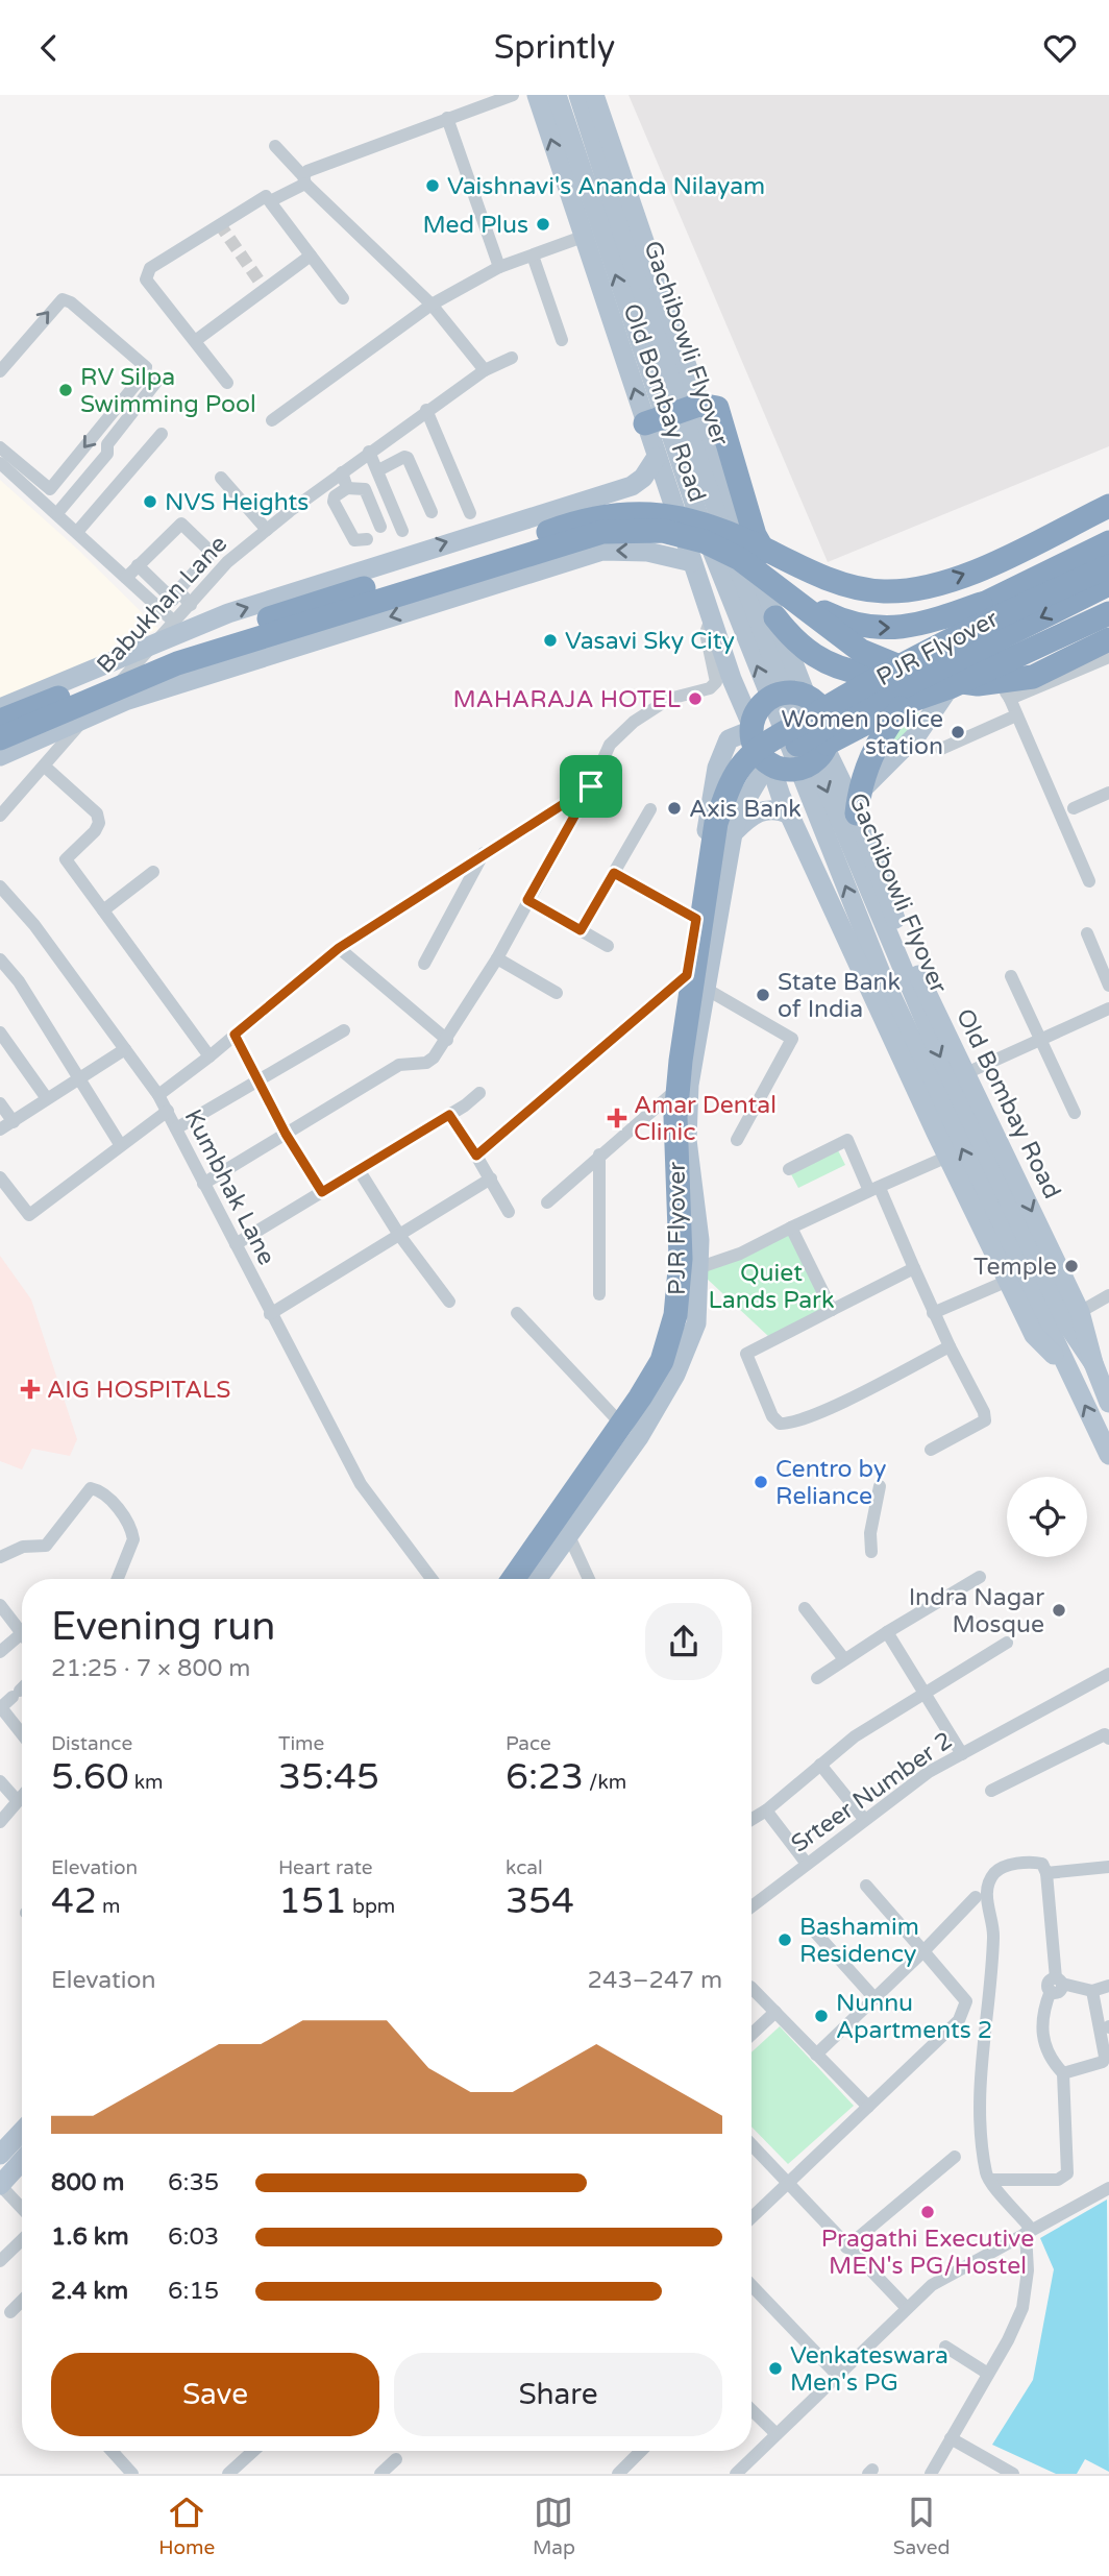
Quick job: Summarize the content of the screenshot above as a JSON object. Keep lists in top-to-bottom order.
{
  "streets": {
    "highway": ["PJR Flyover"],
    "main road": ["Gachibowli Flyover", "Old Bombay Road"],
    "street": ["Babukhan Lane", "Kumbhak Lane", "Srteer Number 2"]
  },
  "crossings": [
    ["Gachibowli Flyover", "Old Bombay Road"]
  ],
  "parks": ["Quiet Lands Park"],
  "places": {
    "other": [
      "Vaishnavi's Ananda Nilayam",
      "Med Plus",
      "RV Silpa Swimming Pool",
      "NVS Heights",
      "Vasavi Sky City",
      "MAHARAJA HOTEL",
      "Women police station",
      "Axis Bank",
      "State Bank of India",
      "Temple",
      "Centro by Reliance",
      "Indra Nagar Mosque",
      "Bashamim Residency",
      "Nunnu Apartments 2",
      "Pragathi Executive MEN's PG/Hostel",
      "Venkateswara Men's PG"
    ],
    "health": ["Amar Dental Clinic", "AIG HOSPITALS"]
  },
  "page": {
    "header": "Sprintly",
    "heading": ["Evening run", "21:25 · 7 × 800 m"],
    "stats": [
      ["Distance", "5.60 km"],
      ["Time", "35:45"],
      ["Pace", "6:23 /km"],
      ["Elevation", "42 m"],
      ["Heart rate", "151 bpm"],
      ["kcal", "354"]
    ],
    "chart": ["Elevation", "243–247 m"],
    "list": [
      {
        "name": "800 m",
        "note": "6:35"
      },
      {
        "name": "1.6 km",
        "note": "6:03"
      },
      {
        "name": "2.4 km",
        "note": "6:15"
      }
    ],
    "buttons": ["Save", "Share"],
    "tabs": ["Home", "Map", "Saved"]
  }
}
